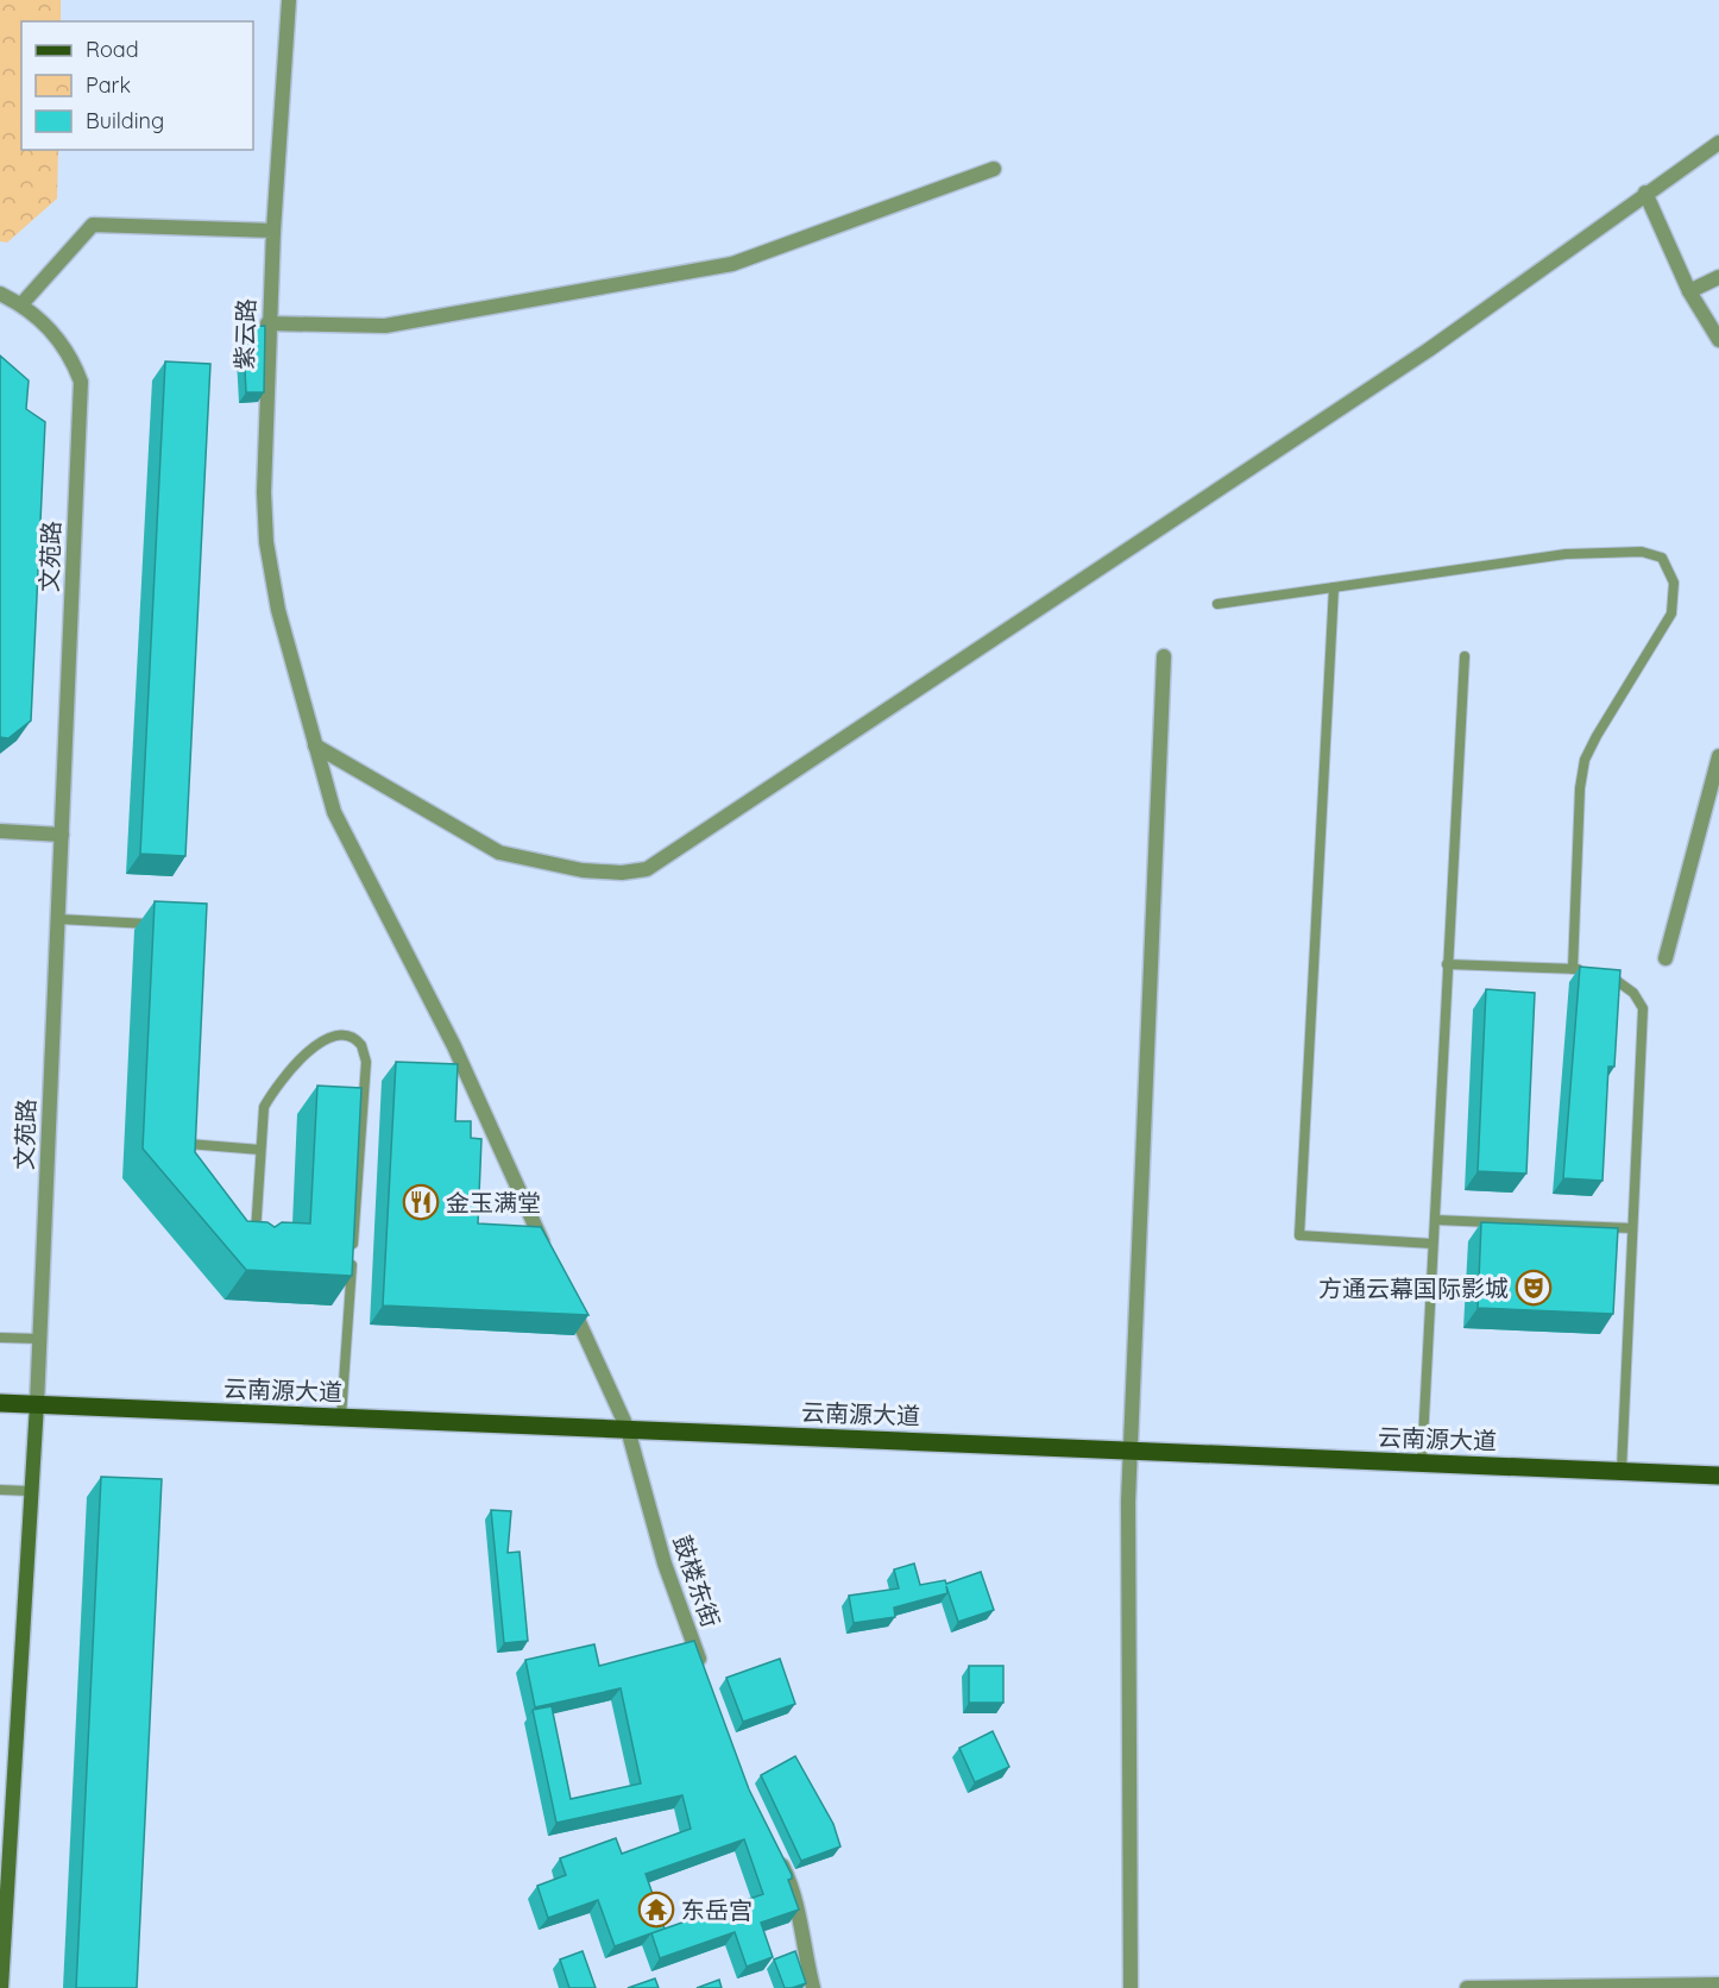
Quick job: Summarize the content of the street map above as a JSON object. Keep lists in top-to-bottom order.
{
  "streets": {
    "main road": ["文苑路", "云南源大道"],
    "street": ["紫云路", "鼓楼东街"]
  },
  "crossings": [
    ["文苑路", "云南源大道"],
    ["云南源大道", "鼓楼东街"]
  ],
  "places": {
    "restaurant": ["金玉满堂"],
    "theatre": ["方通云幕国际影城"],
    "temple": ["东岳宫"]
  },
  "legend": ["Road", "Park", "Building"]
}
